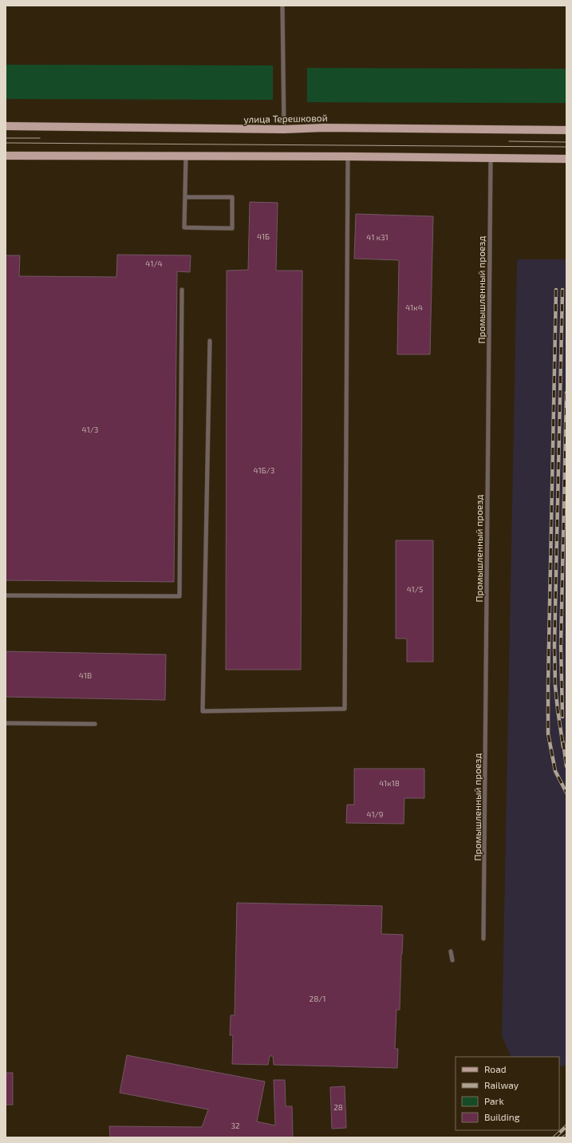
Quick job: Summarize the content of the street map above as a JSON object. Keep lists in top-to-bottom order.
{
  "streets": {
    "main road": ["улица Терешковой"],
    "lane": ["Промышленный проезд"]
  },
  "house_numbers": [
    "41Б",
    "41 к31",
    "41/4",
    "41к4",
    "41/3",
    "41Б/3",
    "41/5",
    "41В",
    "41к18",
    "41/9",
    "28/1",
    "28",
    "32"
  ],
  "legend": [
    "Road",
    "Railway",
    "Park",
    "Building"
  ]
}
